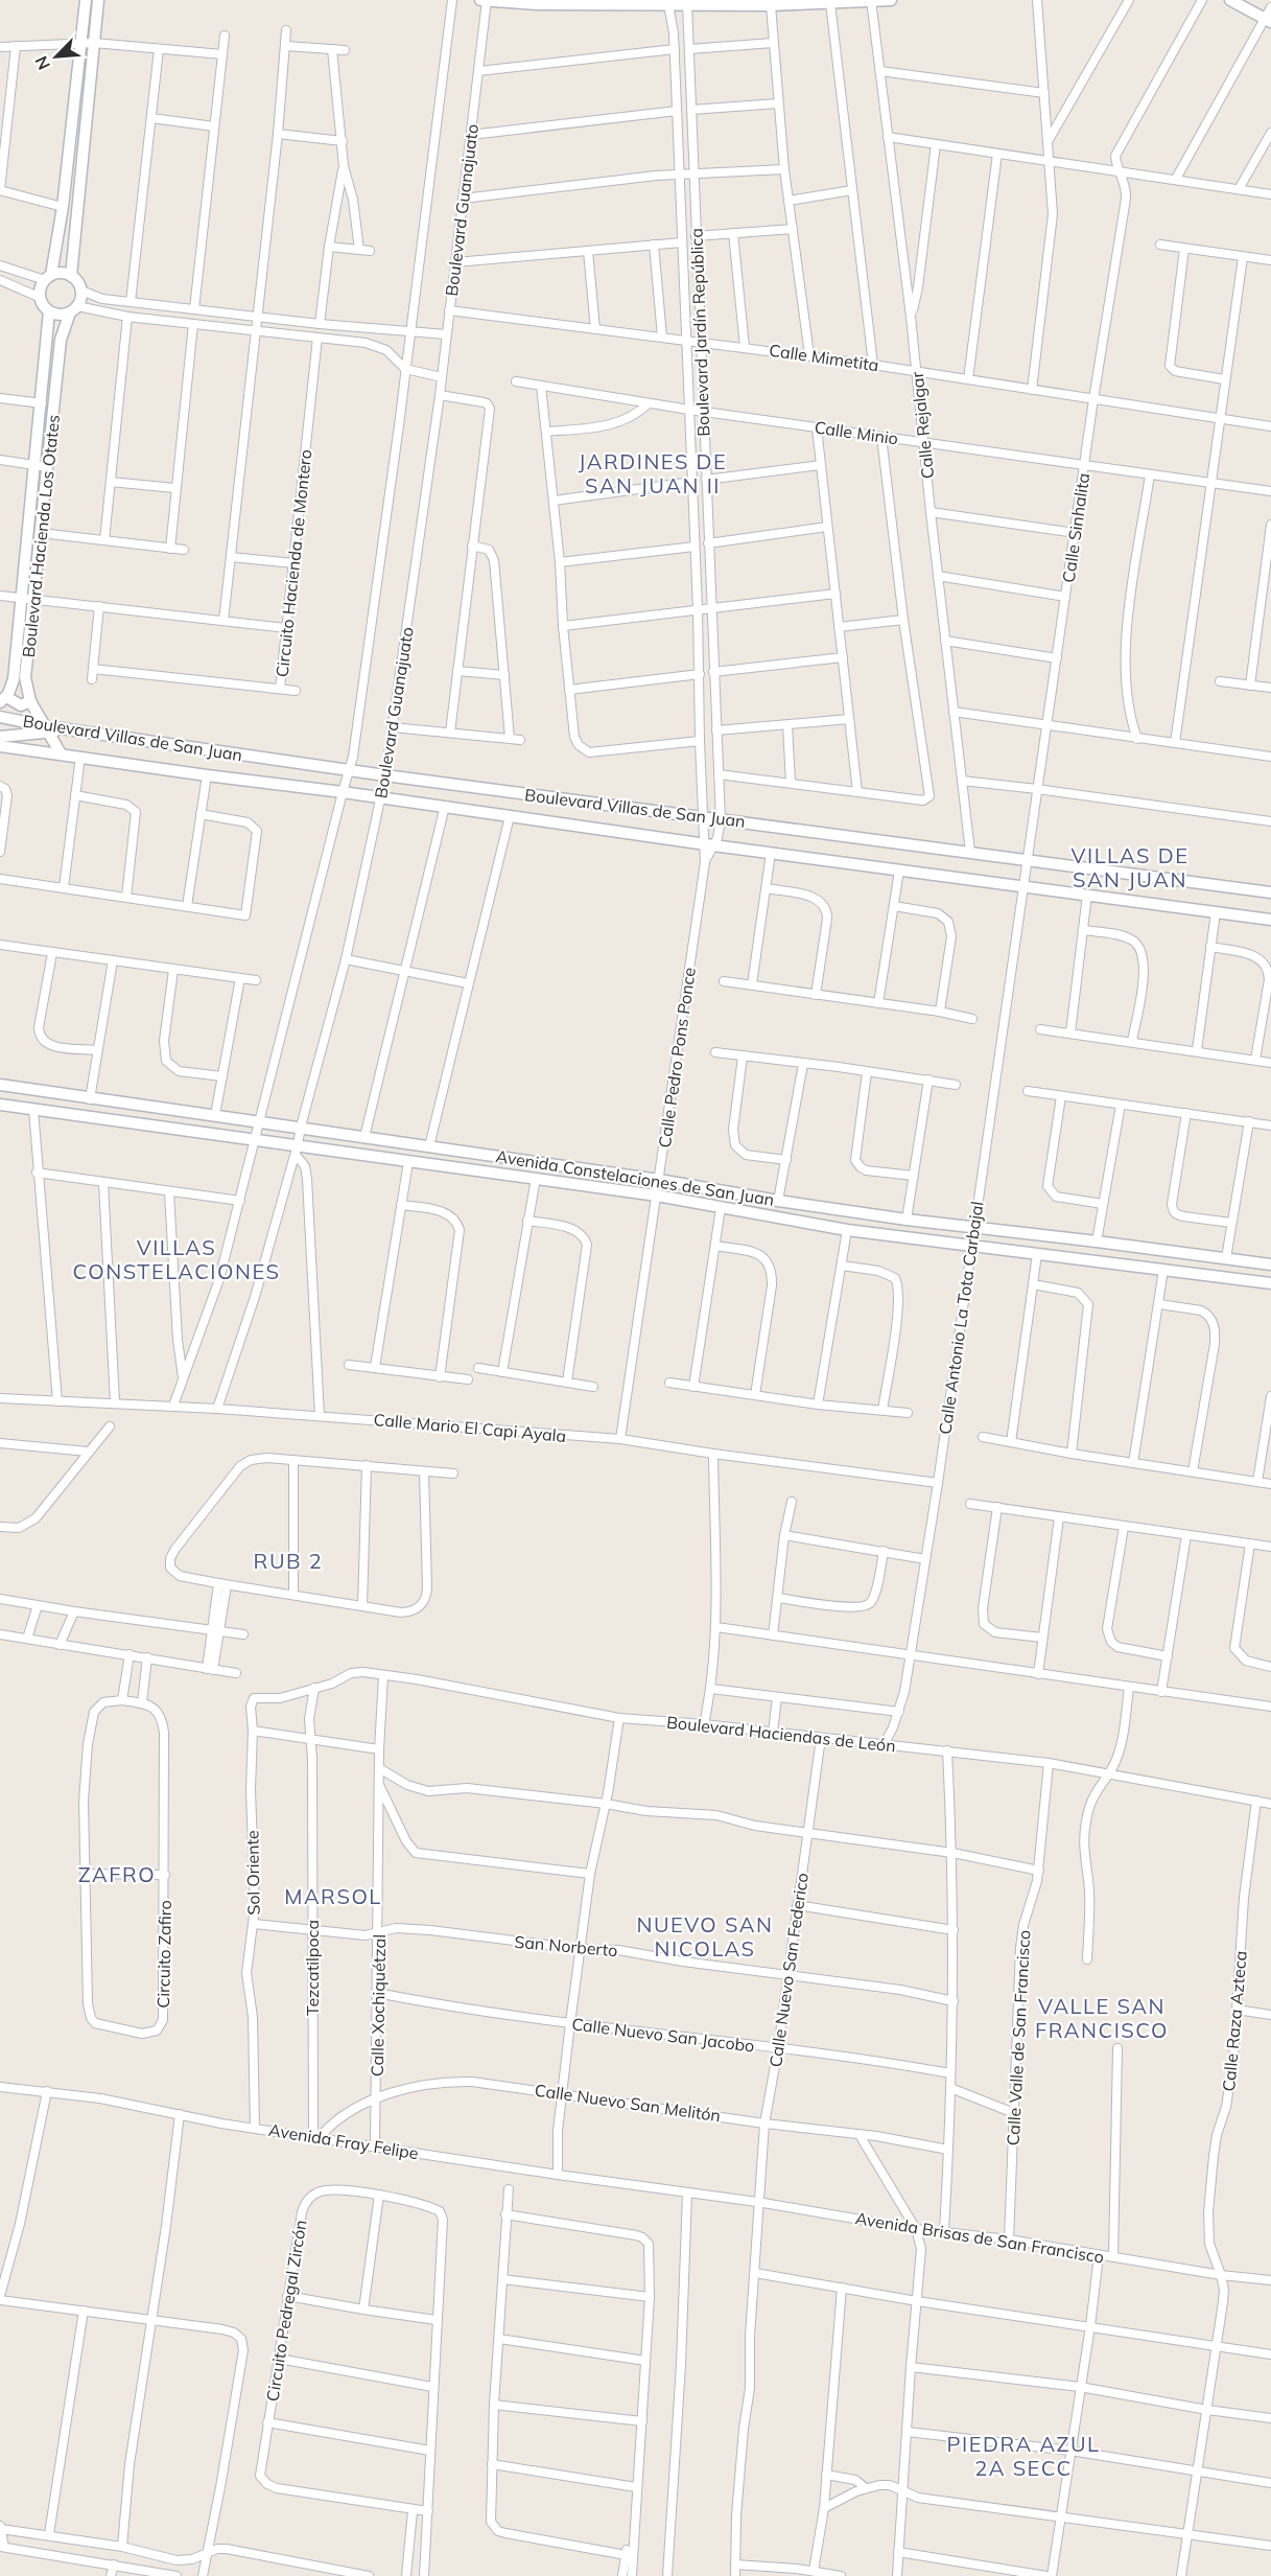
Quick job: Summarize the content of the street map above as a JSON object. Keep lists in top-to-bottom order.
{
  "streets": {
    "street": [
      "Boulevard Guanajuato",
      "Boulevard Jardín República",
      "Calle Mimetita",
      "Calle Rejalgar",
      "Calle Minio",
      "Calle Sinhalita",
      "Boulevard Hacienda Los Otates",
      "Circuito Hacienda de Montero",
      "Boulevard Villas de San Juan",
      "Calle Pedro Pons Ponce",
      "Avenida Constelaciones de San Juan",
      "Calle Antonio La Tota Carbajal",
      "Calle Mario El Capi Ayala",
      "Boulevard Haciendas de León",
      "Sol Oriente",
      "San Norberto",
      "Circuito Zafiro",
      "Tezcatilpoca",
      "Calle Nuevo San Federico",
      "Calle Xochiquétzal",
      "Calle Raza Azteca",
      "Calle Nuevo San Jacobo",
      "Calle Valle de San Francisco",
      "Calle Nuevo San Melitón",
      "Avenida Fray Felipe",
      "Avenida Brisas de San Francisco",
      "Circuito Pedregal Zircón"
    ]
  },
  "crossings": [
    ["Boulevard Guanajuato", "Calle Mimetita"],
    ["Boulevard Guanajuato", "Boulevard Villas de San Juan"],
    ["Boulevard Guanajuato", "Avenida Constelaciones de San Juan"],
    ["Boulevard Guanajuato", "Calle Mario El Capi Ayala"],
    ["Boulevard Jardín República", "Calle Mimetita"],
    ["Boulevard Jardín República", "Calle Minio"],
    ["Boulevard Jardín República", "Boulevard Villas de San Juan"],
    ["Boulevard Jardín República", "Calle Pedro Pons Ponce"],
    ["Calle Mimetita", "Calle Rejalgar"],
    ["Calle Mimetita", "Calle Sinhalita"],
    ["Calle Rejalgar", "Calle Minio"],
    ["Calle Rejalgar", "Boulevard Villas de San Juan"],
    ["Calle Minio", "Calle Sinhalita"],
    ["Calle Sinhalita", "Boulevard Villas de San Juan"],
    ["Calle Sinhalita", "Calle Antonio La Tota Carbajal"],
    ["Boulevard Hacienda Los Otates", "Boulevard Villas de San Juan"],
    ["Boulevard Villas de San Juan", "Calle Pedro Pons Ponce"],
    ["Boulevard Villas de San Juan", "Calle Antonio La Tota Carbajal"],
    ["Calle Pedro Pons Ponce", "Avenida Constelaciones de San Juan"],
    ["Calle Pedro Pons Ponce", "Calle Mario El Capi Ayala"],
    ["Avenida Constelaciones de San Juan", "Calle Antonio La Tota Carbajal"],
    ["Calle Antonio La Tota Carbajal", "Calle Mario El Capi Ayala"],
    ["Calle Antonio La Tota Carbajal", "Boulevard Haciendas de León"],
    ["Boulevard Haciendas de León", "Sol Oriente"],
    ["Boulevard Haciendas de León", "Tezcatilpoca"],
    ["Boulevard Haciendas de León", "Calle Nuevo San Federico"],
    ["Boulevard Haciendas de León", "Calle Xochiquétzal"],
    ["Boulevard Haciendas de León", "Calle Raza Azteca"],
    ["Boulevard Haciendas de León", "Calle Valle de San Francisco"],
    ["Sol Oriente", "San Norberto"],
    ["Sol Oriente", "Avenida Fray Felipe"],
    ["San Norberto", "Tezcatilpoca"],
    ["San Norberto", "Calle Nuevo San Federico"],
    ["San Norberto", "Calle Xochiquétzal"],
    ["Tezcatilpoca", "Calle Nuevo San Melitón"],
    ["Tezcatilpoca", "Avenida Fray Felipe"],
    ["Calle Nuevo San Federico", "Calle Nuevo San Jacobo"],
    ["Calle Nuevo San Federico", "Calle Nuevo San Melitón"],
    ["Calle Nuevo San Federico", "Avenida Brisas de San Francisco"],
    ["Calle Xochiquétzal", "Calle Nuevo San Jacobo"],
    ["Calle Xochiquétzal", "Calle Nuevo San Melitón"],
    ["Calle Xochiquétzal", "Avenida Fray Felipe"],
    ["Calle Raza Azteca", "Avenida Brisas de San Francisco"],
    ["Calle Valle de San Francisco", "Avenida Brisas de San Francisco"],
    ["Calle Nuevo San Melitón", "Avenida Fray Felipe"],
    ["Avenida Fray Felipe", "Avenida Brisas de San Francisco"]
  ],
  "districts": [
    "JARDINES DE SAN JUAN II",
    "VILLAS DE SAN JUAN",
    "VILLAS CONSTELACIONES",
    "RUB 2",
    "ZAFRO",
    "MARSOL",
    "NUEVO SAN NICOLAS",
    "VALLE SAN FRANCISCO",
    "PIEDRA AZUL 2A SECC"
  ],
  "north": "bottom left"
}
